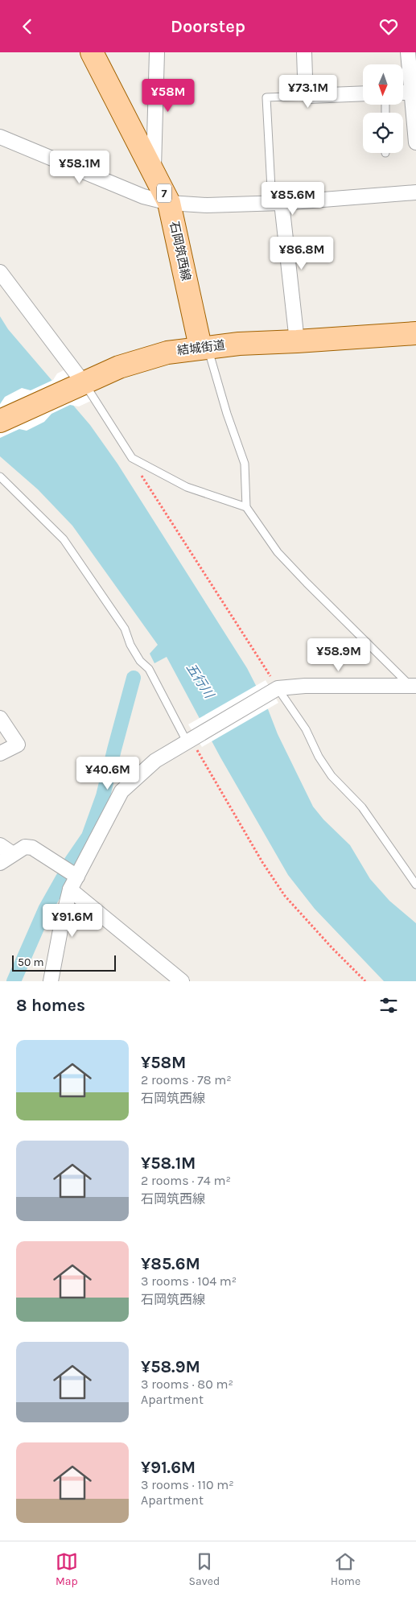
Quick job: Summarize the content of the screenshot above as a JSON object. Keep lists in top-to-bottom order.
{
  "streets": {
    "main road": ["7", "石岡筑西線", "結城街道"]
  },
  "crossings": [
    ["石岡筑西線", "結城街道"]
  ],
  "water": ["五行川"],
  "scale_bar": "50 m",
  "north": "bottom",
  "page": {
    "header": "Doorstep",
    "price": [
      "¥73.1M",
      "¥58M",
      "¥58.1M",
      "¥85.6M",
      "¥86.8M",
      "¥58.9M",
      "¥40.6M",
      "¥91.6M"
    ],
    "scale": "50 m",
    "heading": "8 homes",
    "list": [
      {
        "name": "¥58M",
        "note": "2 rooms · 78 m² · 石岡筑西線"
      },
      {
        "name": "¥58.1M",
        "note": "2 rooms · 74 m² · 石岡筑西線"
      },
      {
        "name": "¥85.6M",
        "note": "3 rooms · 104 m² · 石岡筑西線"
      },
      {
        "name": "¥58.9M",
        "note": "3 rooms · 80 m² · Apartment"
      },
      {
        "name": "¥91.6M",
        "note": "3 rooms · 110 m² · Apartment"
      }
    ],
    "tabs": ["Map", "Saved", "Home"]
  }
}
